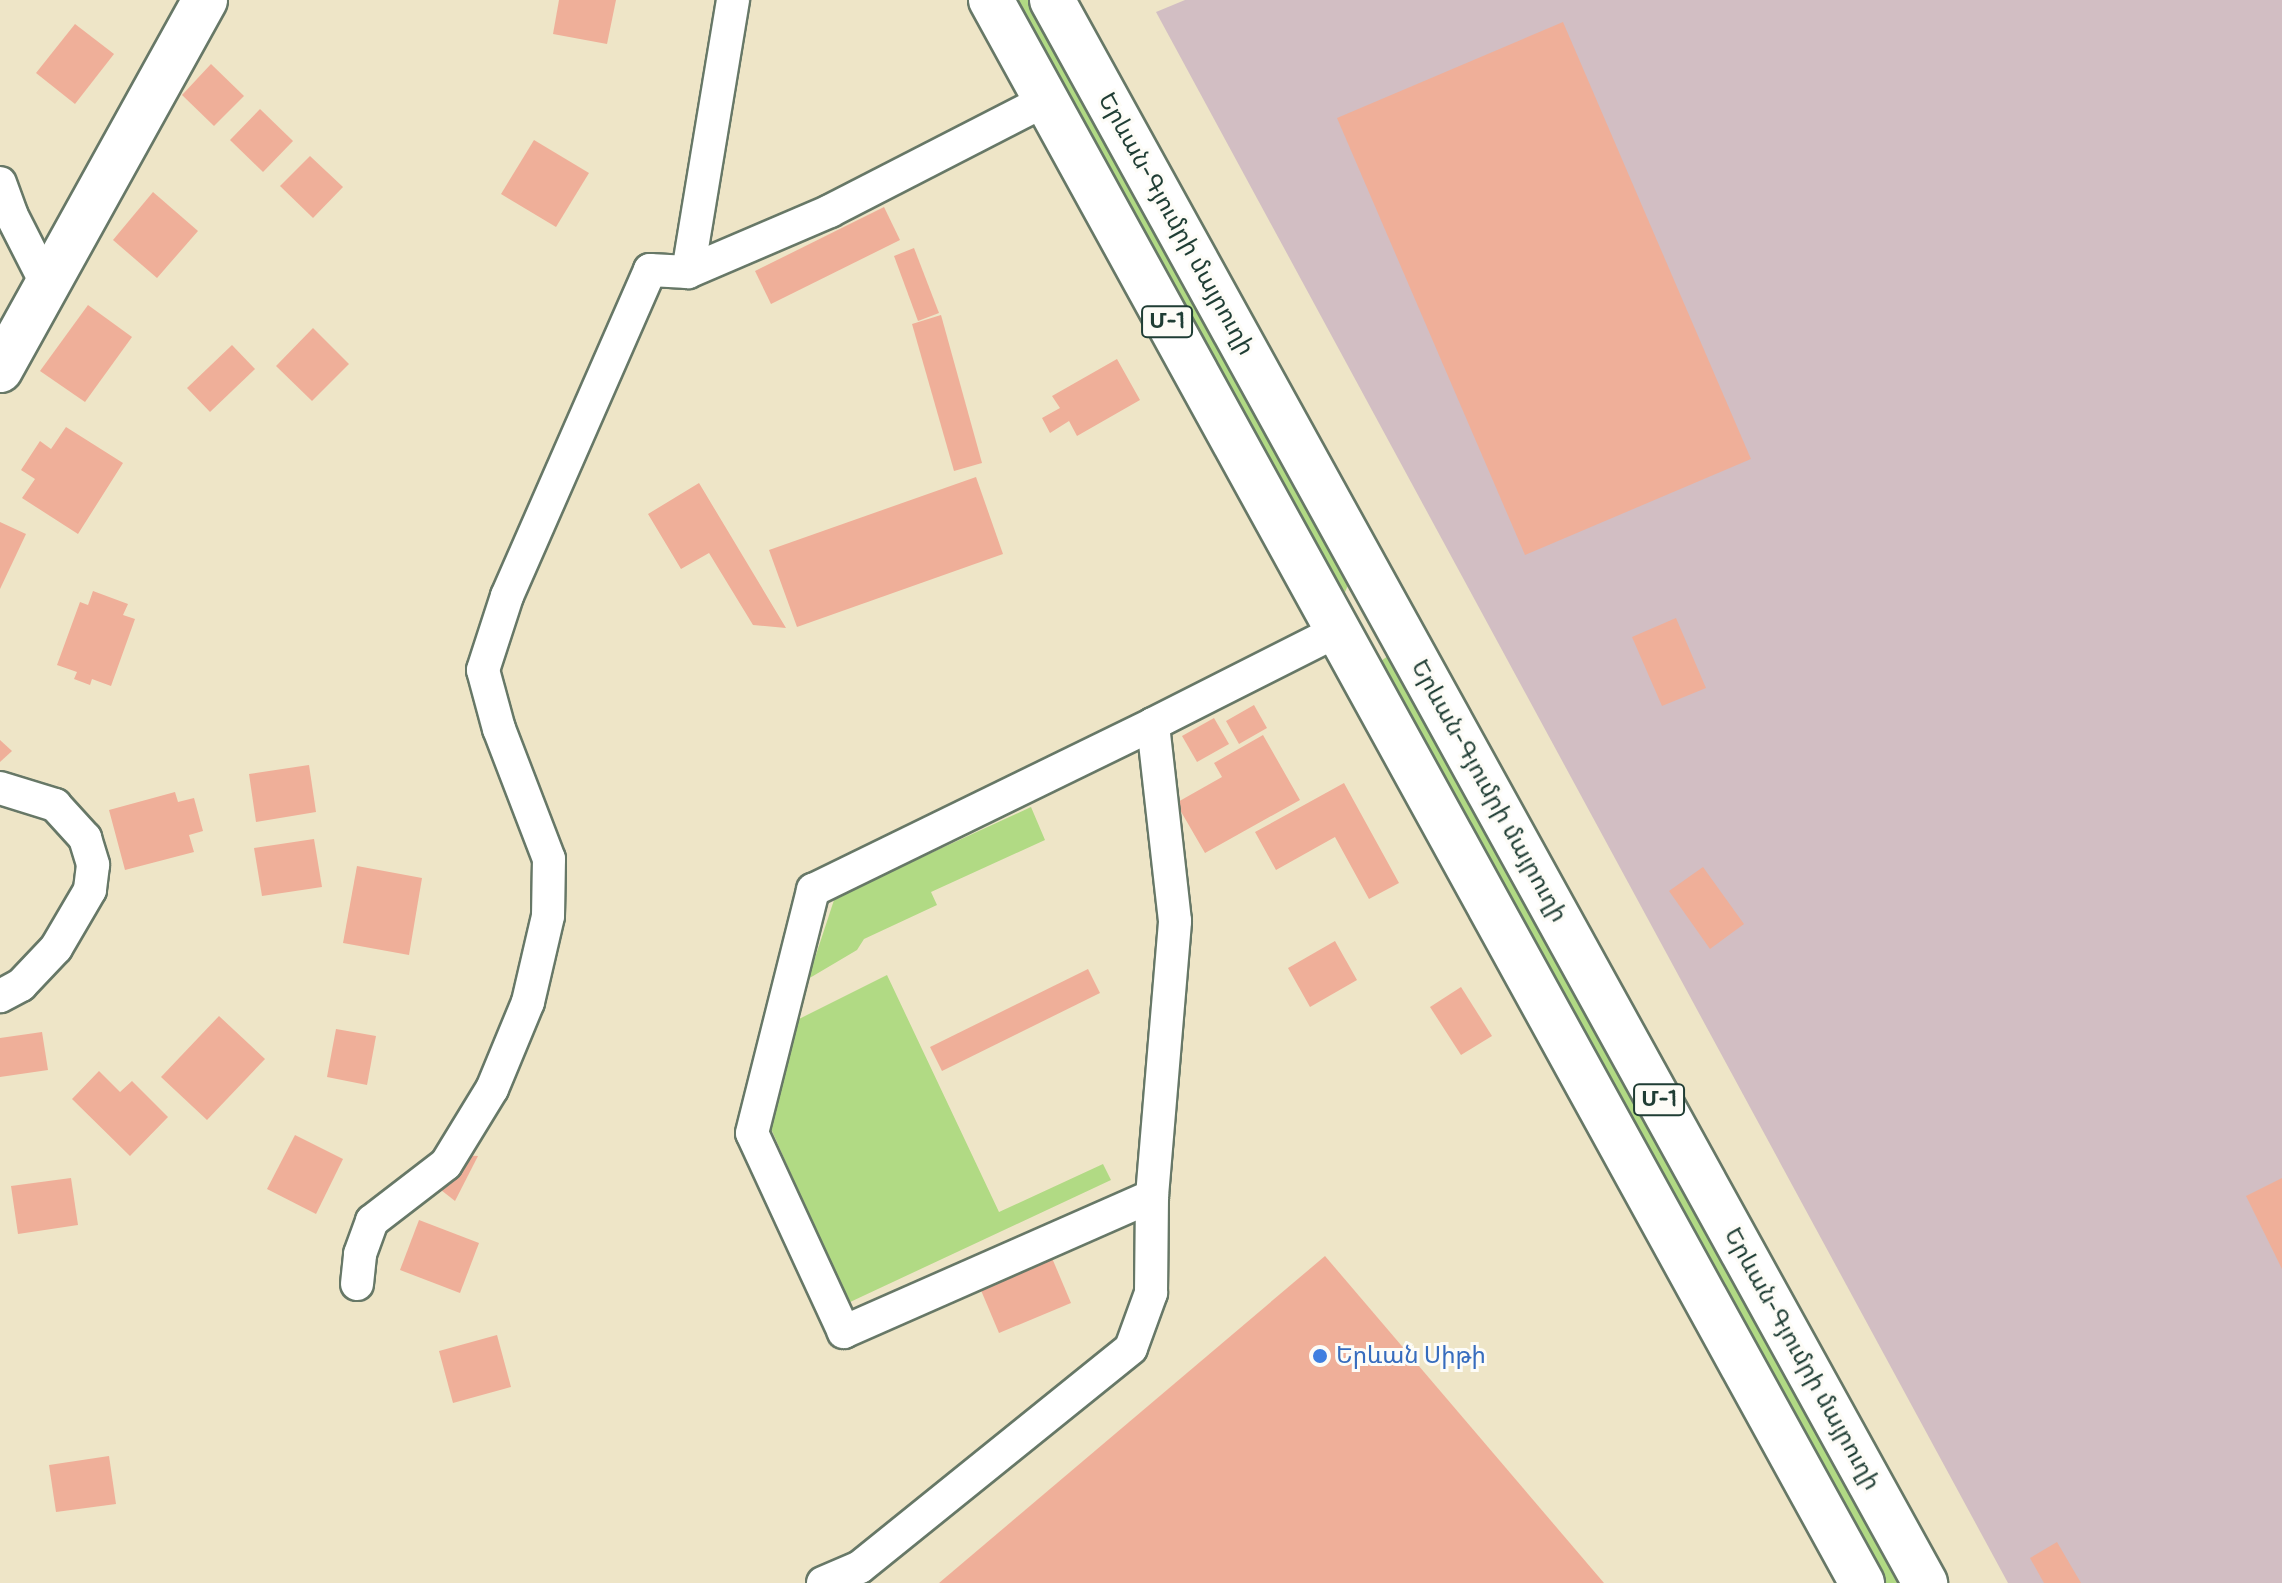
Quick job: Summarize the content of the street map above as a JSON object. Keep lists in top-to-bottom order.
{
  "streets": {
    "main road": ["Երևան-Գյումրի մայրուղի", "Մ-1"]
  },
  "places": ["Երևան Սիթի"]
}
